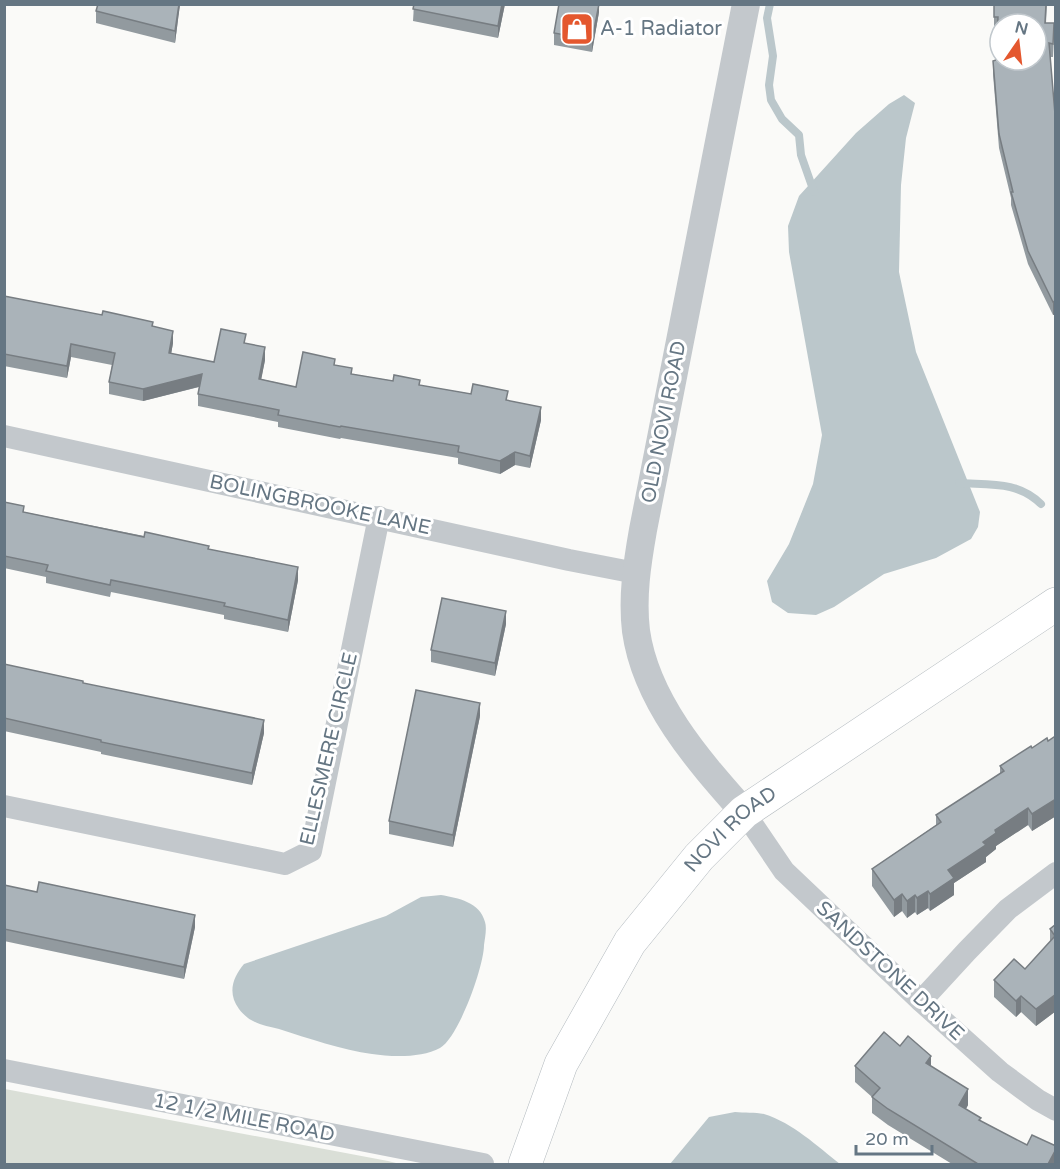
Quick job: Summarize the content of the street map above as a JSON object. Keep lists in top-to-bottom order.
{
  "streets": {
    "main road": ["NOVI ROAD"],
    "street": [
      "OLD NOVI ROAD",
      "BOLINGBROOKE LANE",
      "ELLESMERE CIRCLE",
      "SANDSTONE DRIVE",
      "12 1/2 MILE ROAD"
    ]
  },
  "crossings": [
    ["OLD NOVI ROAD", "BOLINGBROOKE LANE"],
    ["OLD NOVI ROAD", "NOVI ROAD"],
    ["OLD NOVI ROAD", "SANDSTONE DRIVE"],
    ["BOLINGBROOKE LANE", "ELLESMERE CIRCLE"],
    ["NOVI ROAD", "SANDSTONE DRIVE"]
  ],
  "places": {
    "shop": ["A-1 Radiator"]
  },
  "scale_bar": "20 m",
  "north": "top"
}
